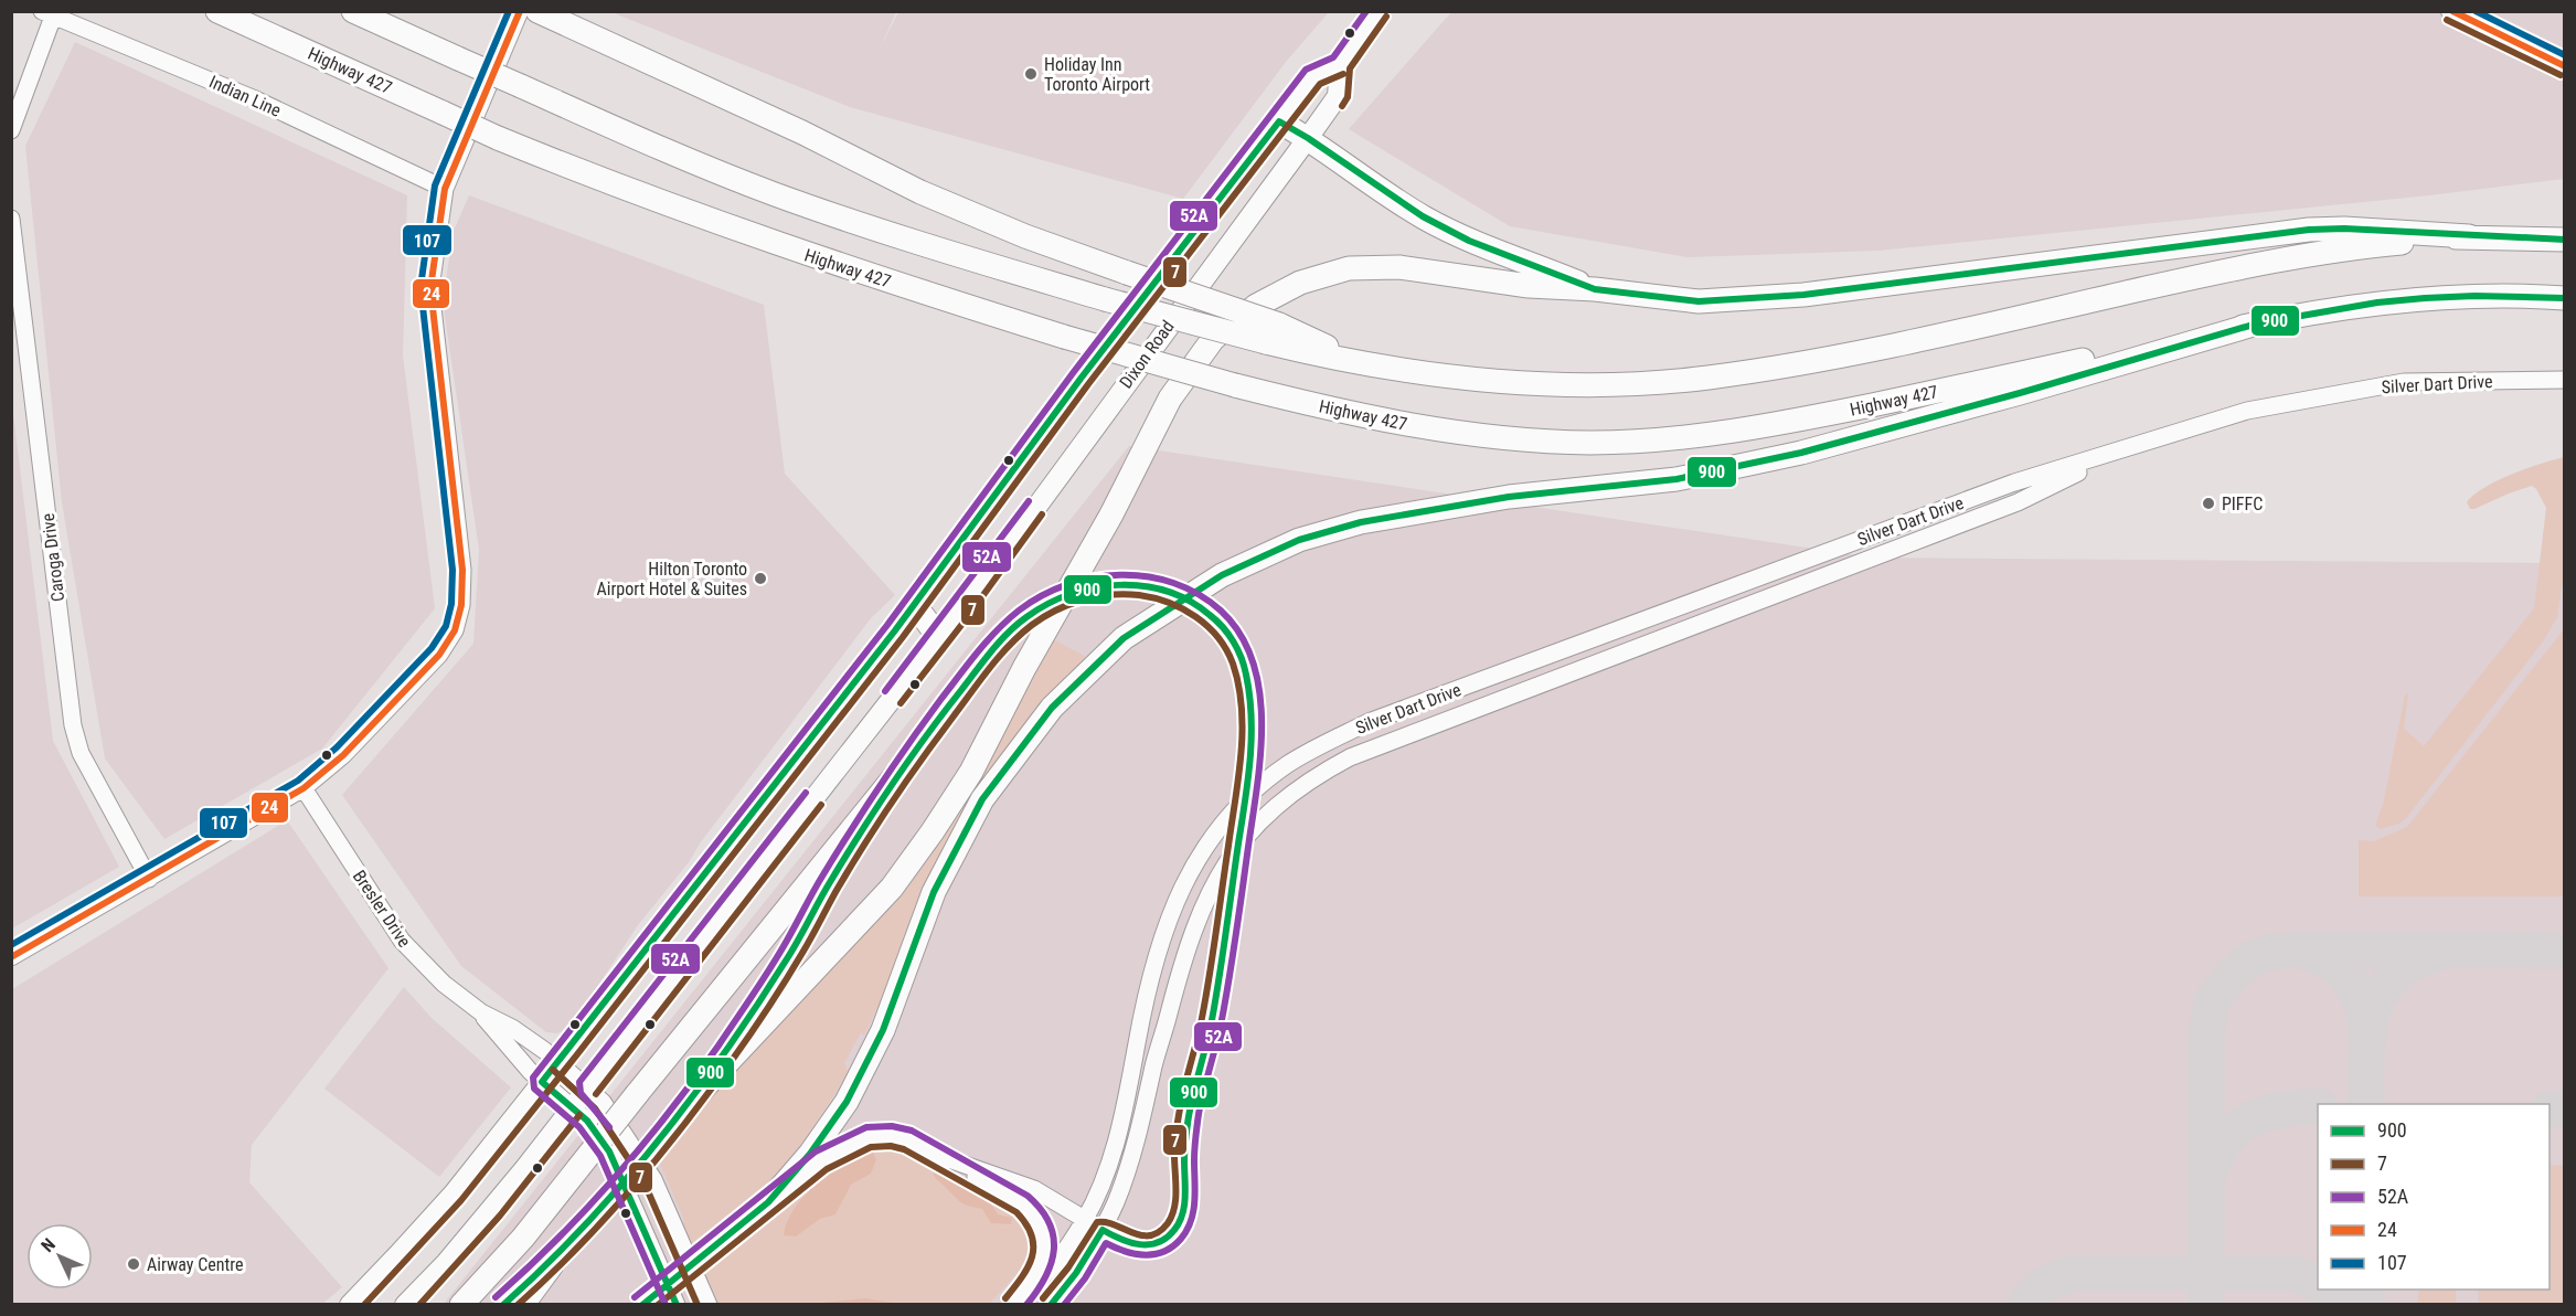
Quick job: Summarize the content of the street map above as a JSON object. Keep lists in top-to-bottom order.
{
  "streets": {
    "highway": ["Highway 427"],
    "main road": ["Dixon Road"],
    "street": [
      "Indian Line",
      "Silver Dart Drive",
      "Caroga Drive",
      "Bresler Drive"
    ]
  },
  "crossings": [
    ["Dixon Road", "Bresler Drive"]
  ],
  "places": [
    "Holiday Inn Toronto Airport",
    "PIFFC",
    "Hilton Toronto Airport Hotel & Suites",
    "Airway Centre"
  ],
  "lines": [
    "transit line 52A",
    "transit line 24",
    "transit line 107",
    "transit line 7",
    "transit line 900"
  ],
  "legend": [
    "900",
    "7",
    "52A",
    "24",
    "107"
  ],
  "north": "top left"
}
